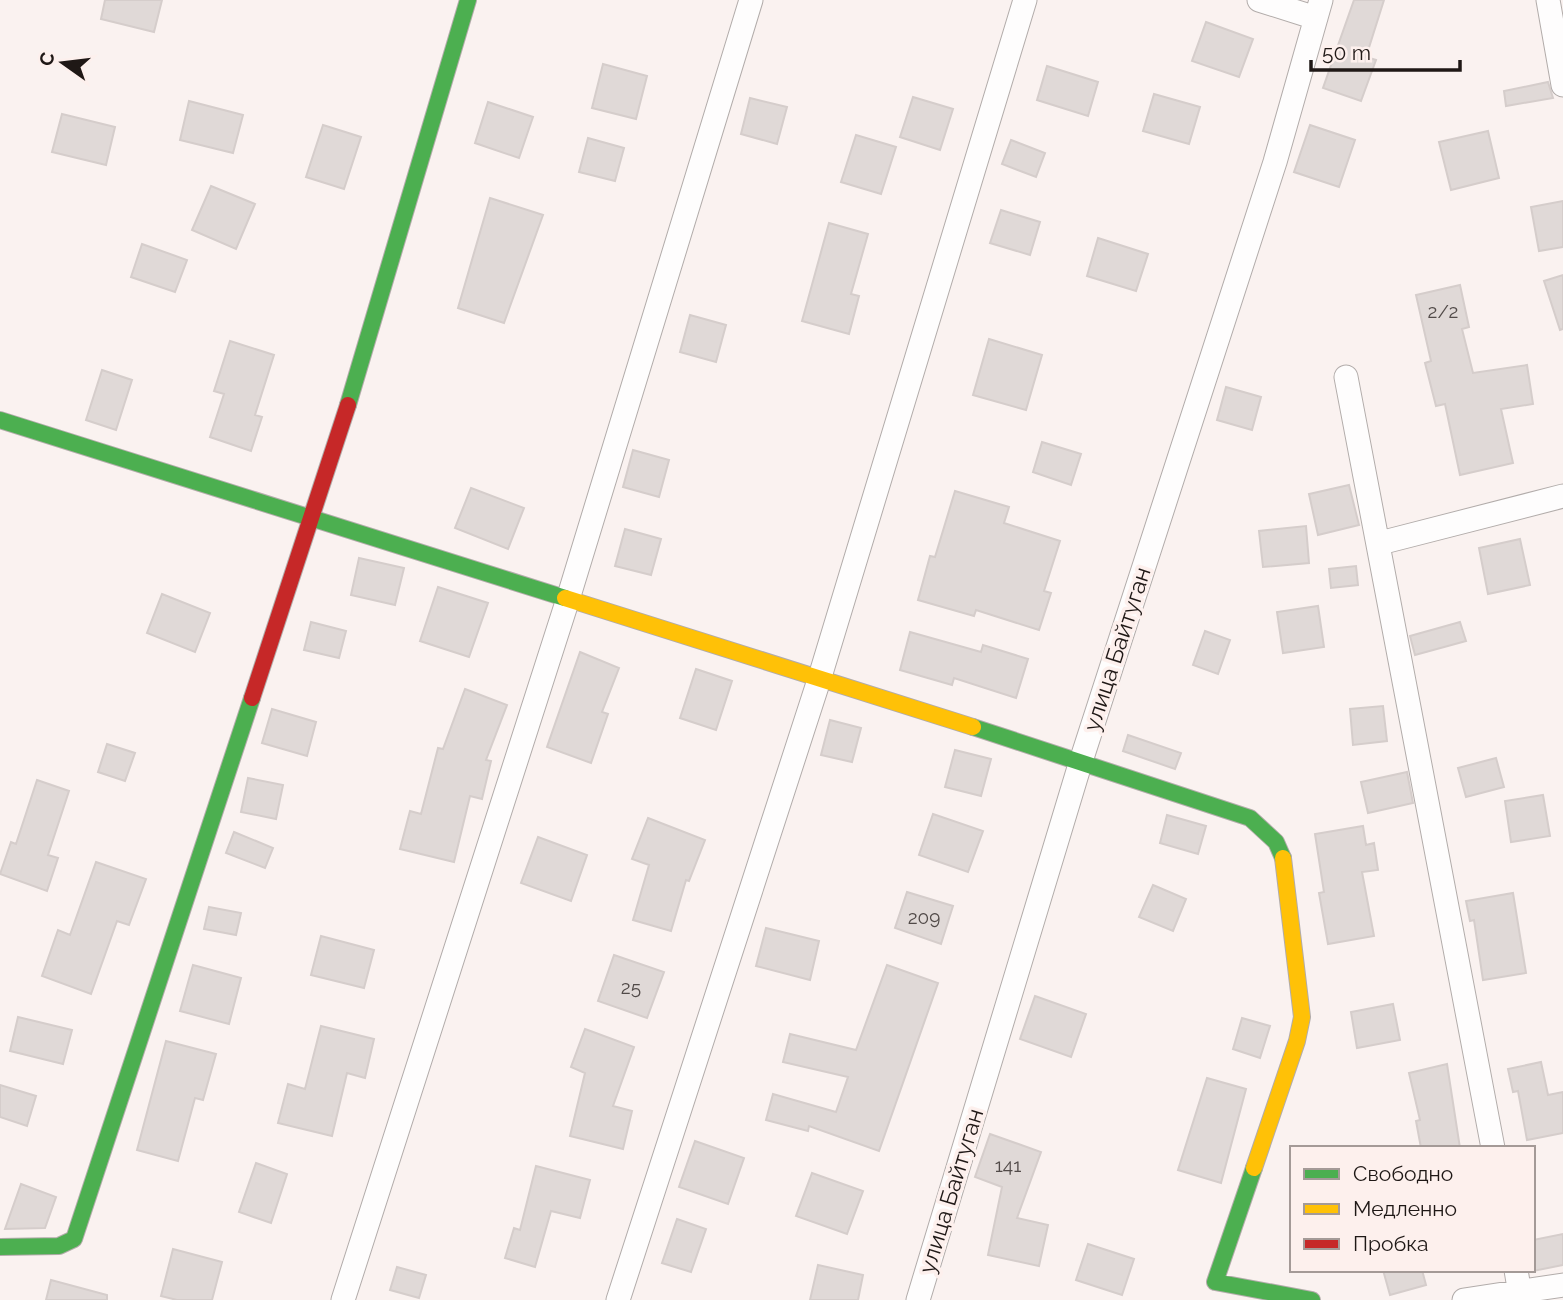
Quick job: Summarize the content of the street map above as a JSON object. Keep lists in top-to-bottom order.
{
  "streets": {
    "street": ["улица Байтуган"]
  },
  "house_numbers": [
    "2/2",
    "209",
    "25",
    "141"
  ],
  "legend": ["Свободно", "Медленно", "Пробка"],
  "scale_bar": "50 m",
  "north": "left"
}
